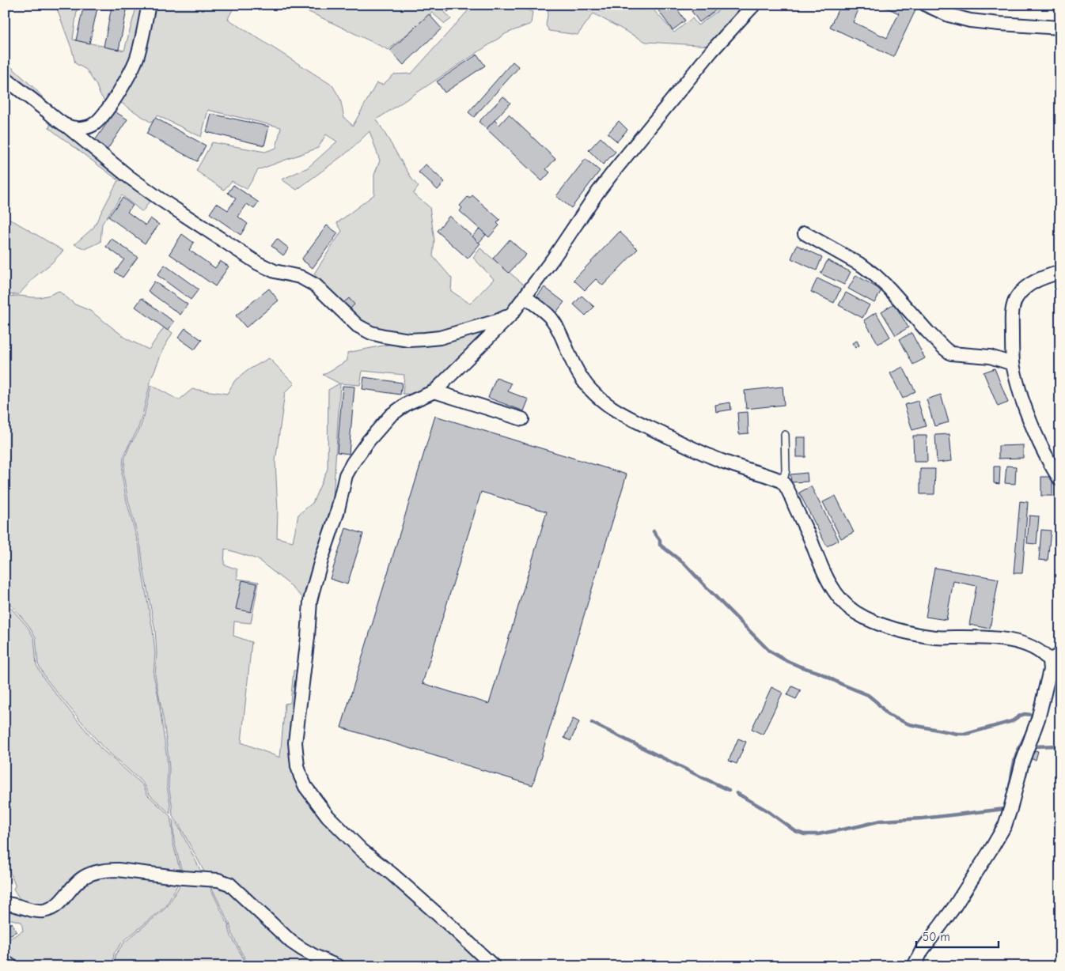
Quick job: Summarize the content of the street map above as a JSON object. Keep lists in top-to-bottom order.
{
  "scale_bar": "50 m"
}
